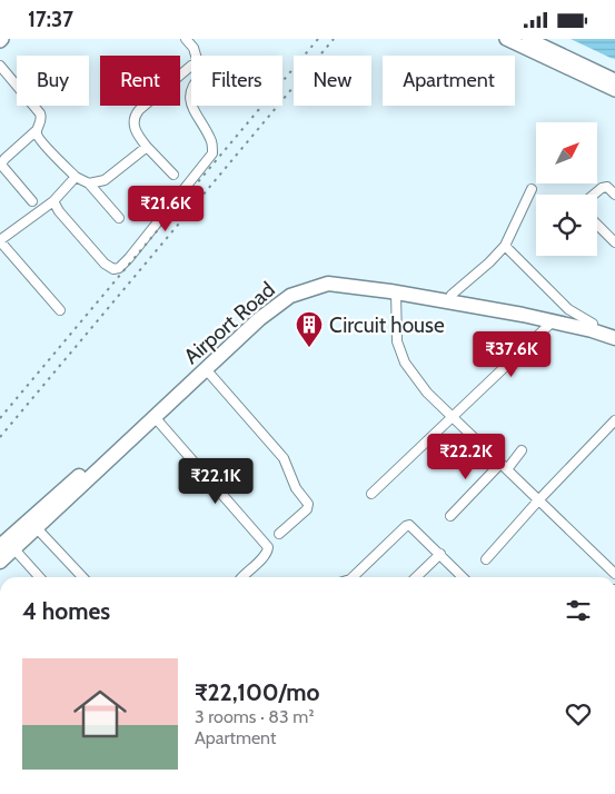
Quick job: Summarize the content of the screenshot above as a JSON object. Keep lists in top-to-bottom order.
{
  "streets": {
    "main road": ["Airport Road"]
  },
  "places": {
    "building": ["Circuit house"]
  },
  "north": "top right",
  "page": {
    "status": "17:37",
    "chip": [
      "Buy",
      "Rent",
      "Filters",
      "New",
      "Apartment"
    ],
    "price": [
      "₹21.6K",
      "₹37.6K",
      "₹22.2K",
      "₹22.1K"
    ],
    "heading": "4 homes",
    "list": [
      {
        "name": "₹22,100/mo",
        "note": "3 rooms · 83 m² · Apartment"
      }
    ]
  }
}
